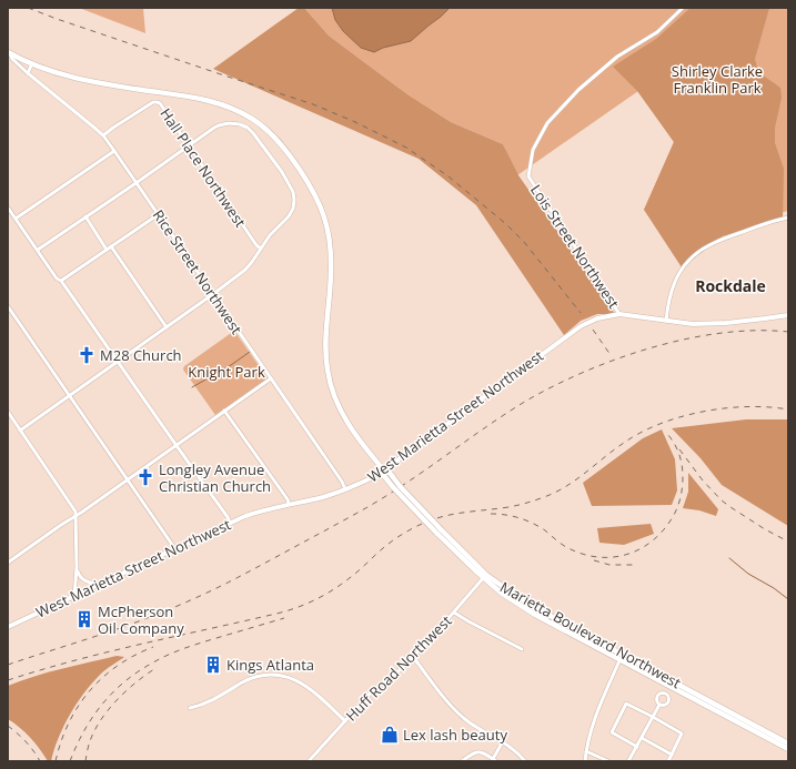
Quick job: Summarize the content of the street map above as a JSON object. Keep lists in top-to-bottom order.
{
  "streets": {
    "main road": ["Marietta Boulevard Northwest"],
    "street": [
      "Hall Place Northwest",
      "Lois Street Northwest",
      "Rice Street Northwest",
      "West Marietta Street Northwest",
      "Huff Road Northwest"
    ]
  },
  "crossings": [
    ["Hall Place Northwest", "Rice Street Northwest"],
    ["Lois Street Northwest", "West Marietta Street Northwest"],
    ["Rice Street Northwest", "West Marietta Street Northwest"]
  ],
  "districts": ["Rockdale"],
  "parks": ["Shirley Clarke Franklin Park", "Knight Park"],
  "places": {
    "church": ["M28 Church", "Longley Avenue Christian Church"],
    "building": ["McPherson Oil Company", "Kings Atlanta"],
    "shop": ["Lex lash beauty"]
  }
}
